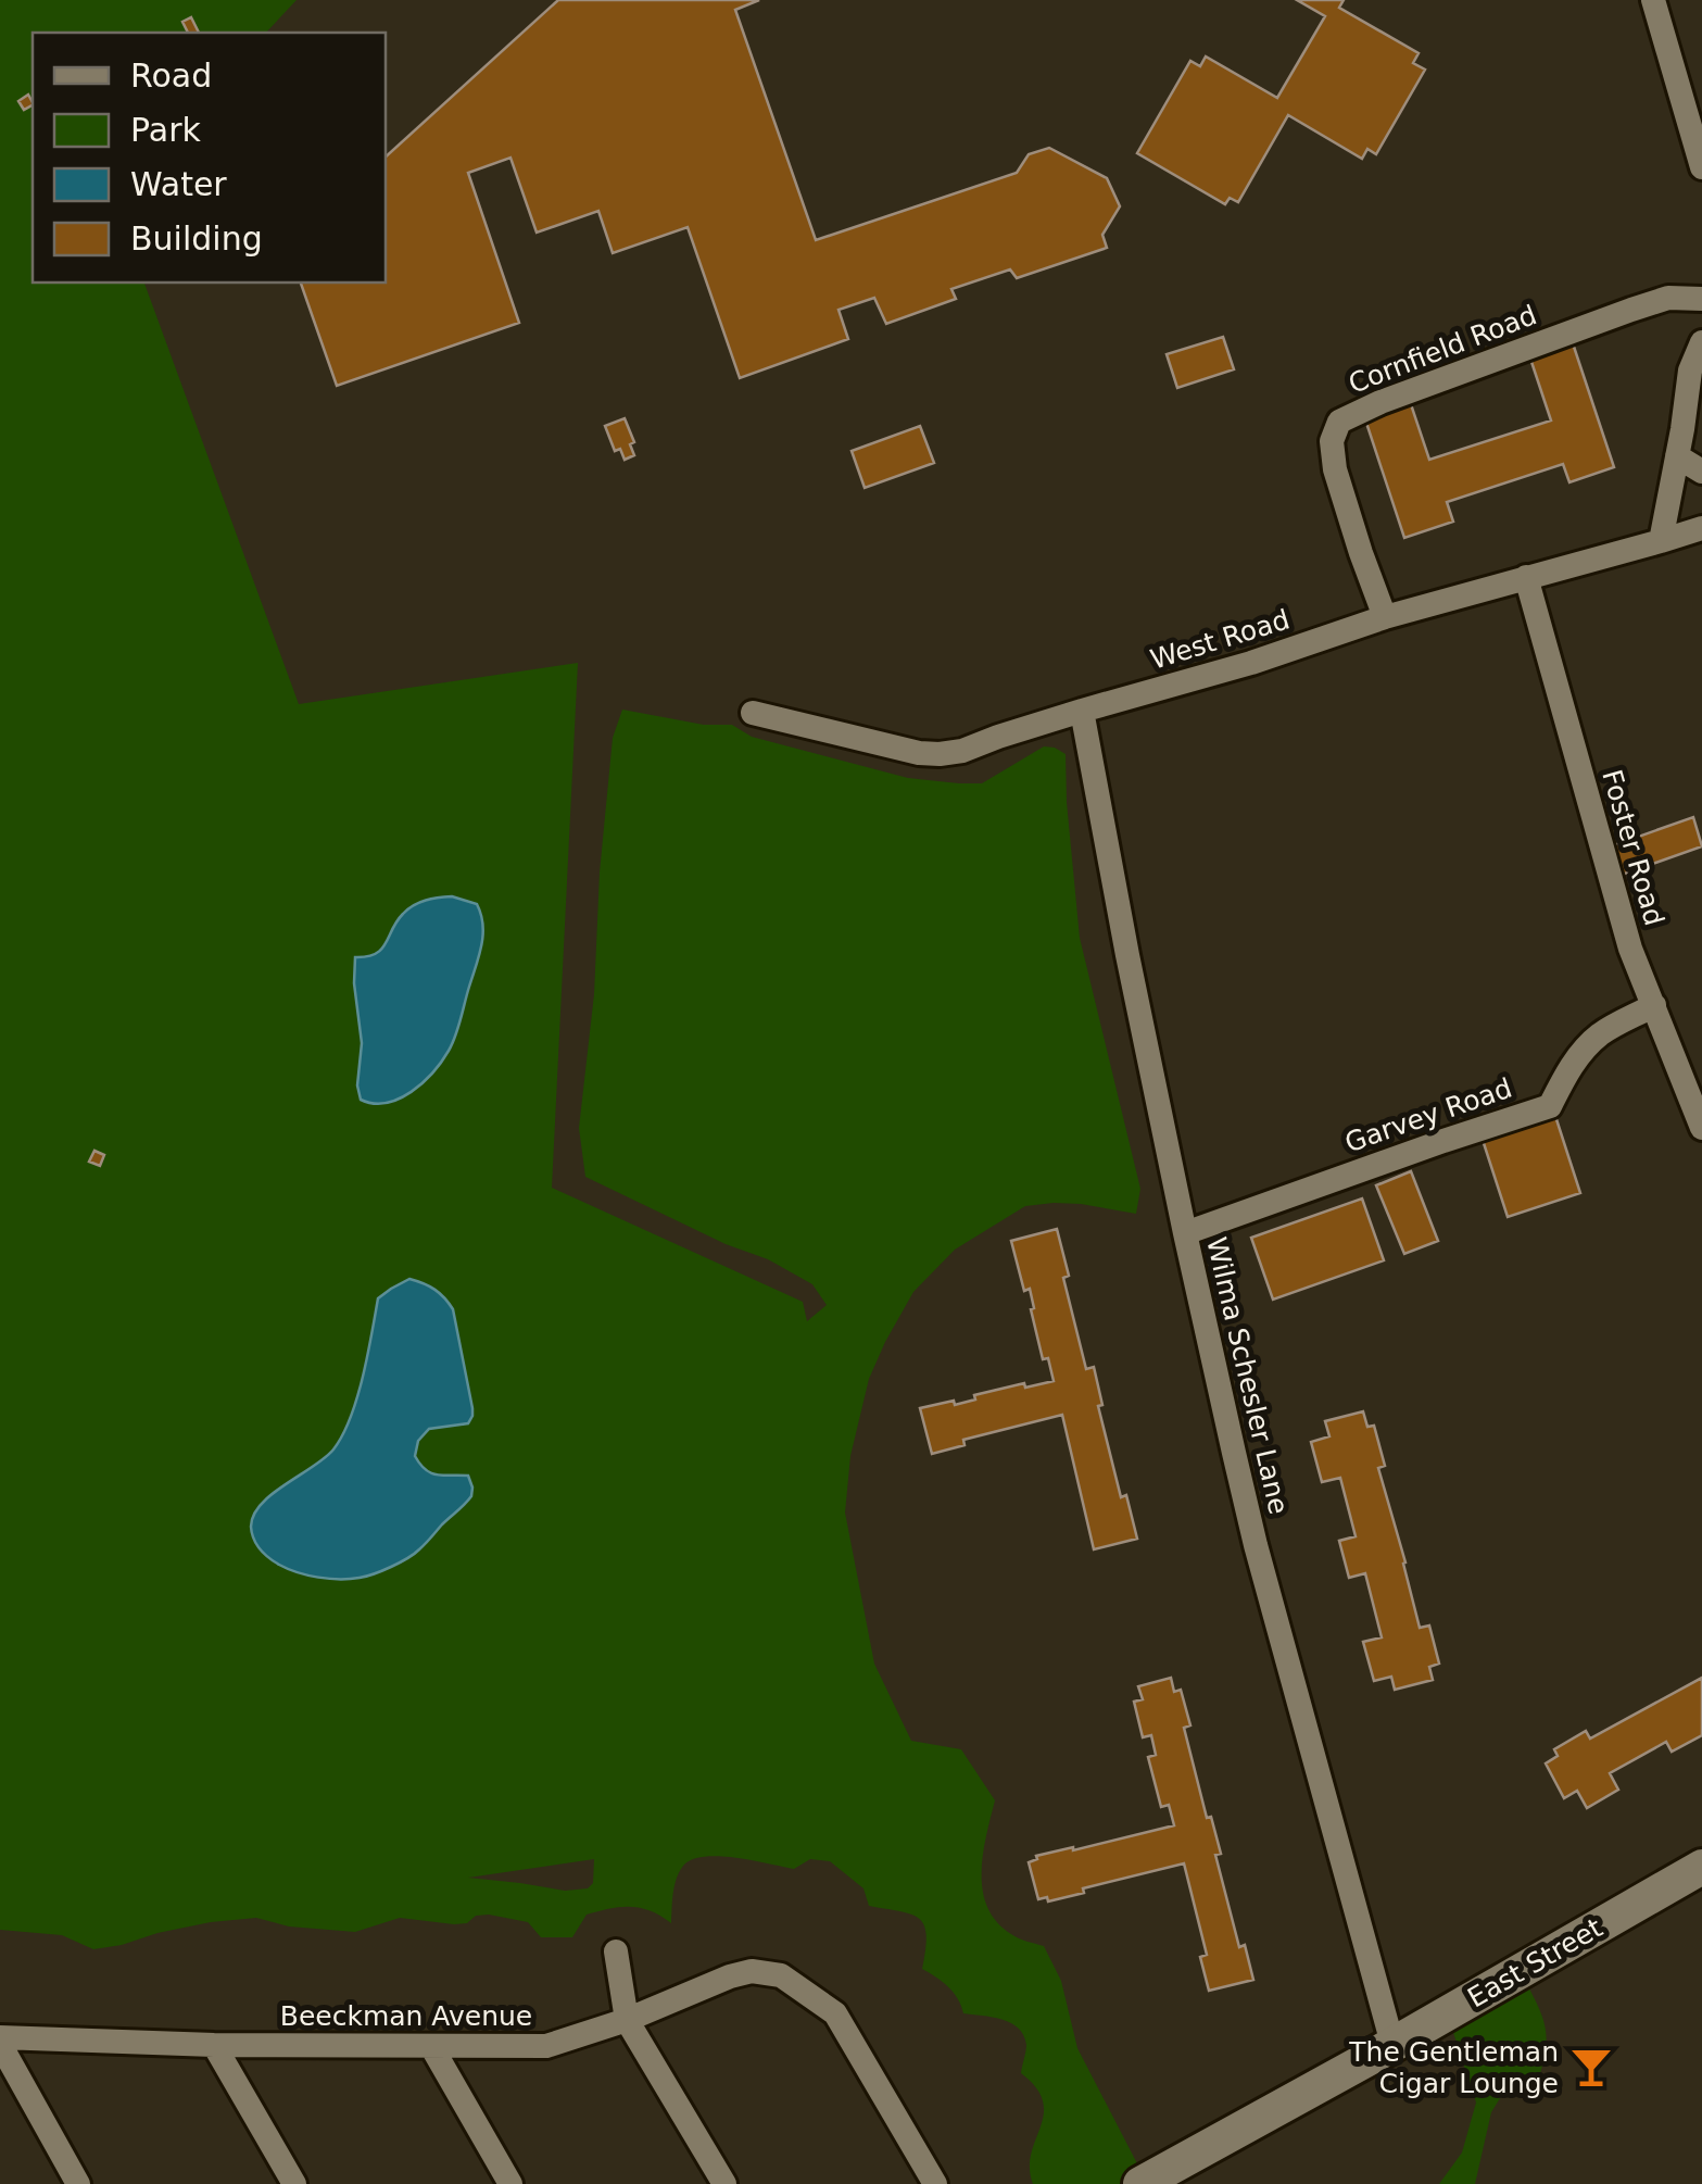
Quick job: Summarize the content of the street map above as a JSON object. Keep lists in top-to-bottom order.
{
  "streets": {
    "main road": ["East Street"],
    "street": [
      "Cornfield Road",
      "West Road",
      "Foster Road",
      "Garvey Road",
      "Wilma Schesler Lane",
      "Beeckman Avenue"
    ]
  },
  "crossings": [
    ["Cornfield Road", "West Road"],
    ["West Road", "Foster Road"],
    ["West Road", "Wilma Schesler Lane"],
    ["Foster Road", "Garvey Road"],
    ["Garvey Road", "Wilma Schesler Lane"],
    ["Wilma Schesler Lane", "East Street"]
  ],
  "places": {
    "bar": ["The Gentleman Cigar Lounge"]
  },
  "legend": [
    "Road",
    "Park",
    "Water",
    "Building"
  ]
}
